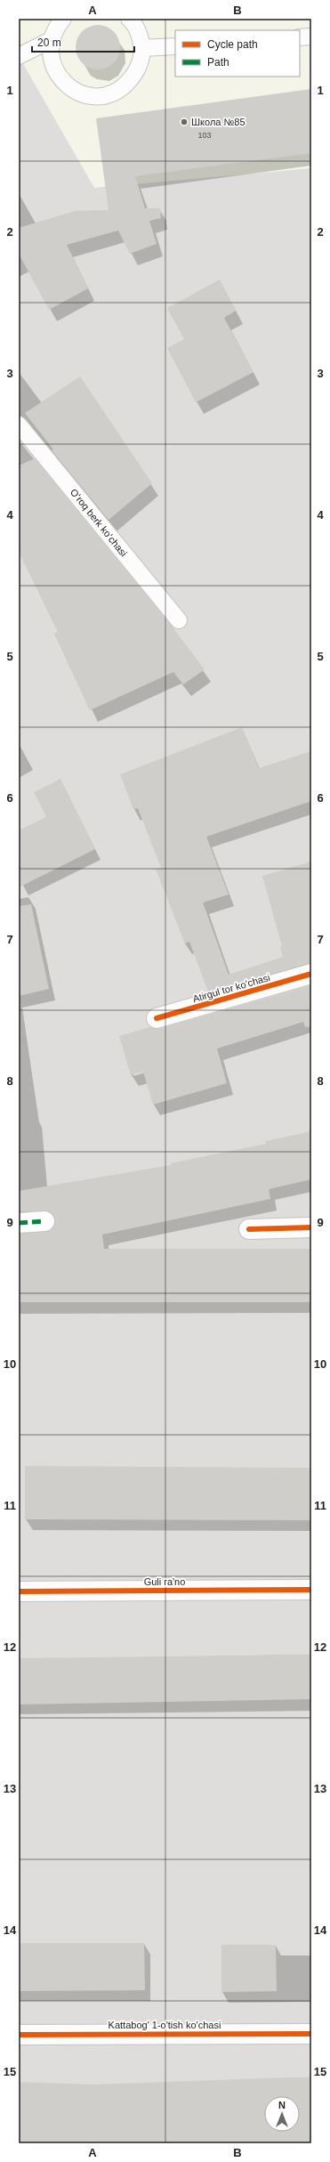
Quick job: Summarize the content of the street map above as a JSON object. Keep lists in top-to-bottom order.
{
  "streets": {
    "street": ["Atirgul tor koʻchasi", "Guli ra'no", "Kattabog' 1-o'tish ko'chasi"],
    "lane": ["Oʻroq berk koʻchasi"]
  },
  "places": ["Школа №85"],
  "house_numbers": ["103"],
  "legend": ["Cycle path", "Path"],
  "scale_bar": "20 m",
  "north": "top",
  "grid": {
    "columns": ["A", "B"],
    "rows": [
      "1",
      "2",
      "3",
      "4",
      "5",
      "6",
      "7",
      "8",
      "9",
      "10",
      "11",
      "12",
      "13",
      "14",
      "15"
    ]
  }
}
